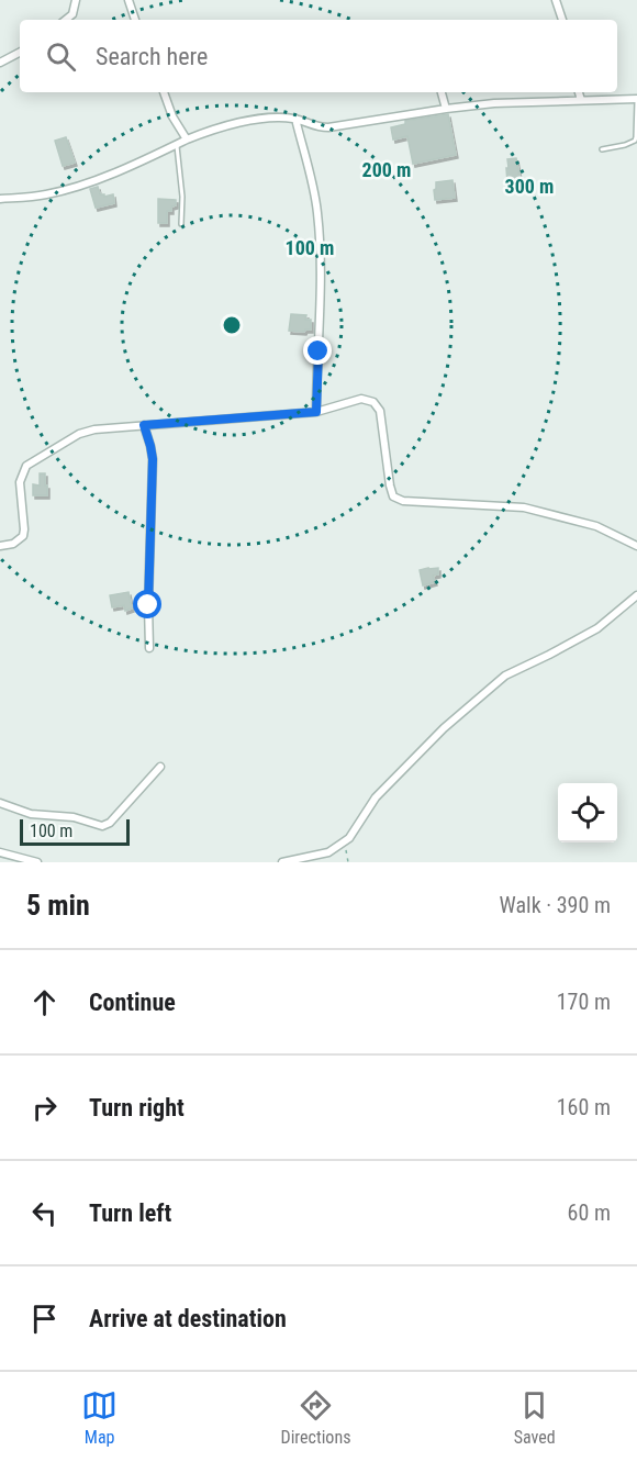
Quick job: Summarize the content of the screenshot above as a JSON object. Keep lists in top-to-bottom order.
{
  "scale_bar": "100 m",
  "page": {
    "search": "Search here",
    "scale": "100 m",
    "heading": ["5 min", "Walk · 390 m"],
    "list": [
      ["Continue", "170 m"],
      ["Turn right", "160 m"],
      ["Turn left", "60 m"],
      "Arrive at destination"
    ],
    "nav": ["Map", "Directions", "Saved"]
  },
  "rings": ["200 m", "300 m", "100 m"]
}
